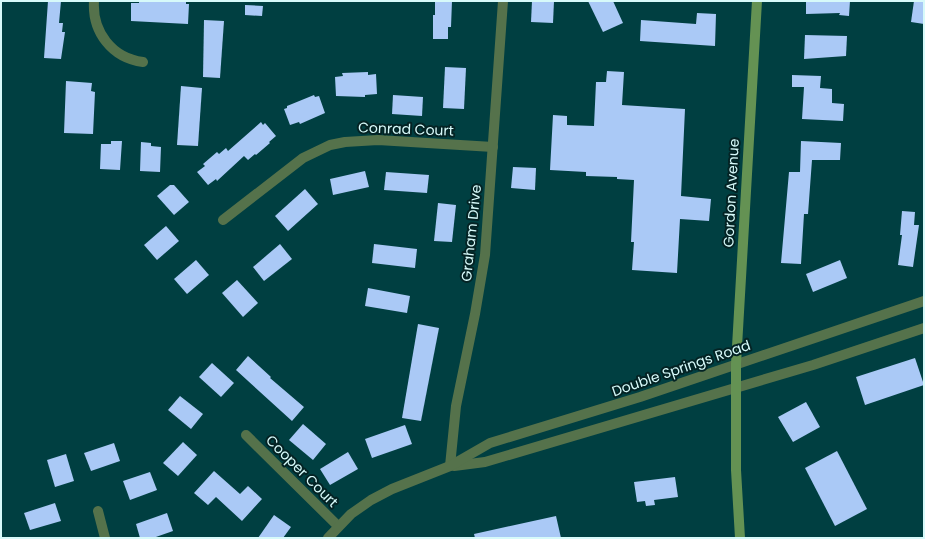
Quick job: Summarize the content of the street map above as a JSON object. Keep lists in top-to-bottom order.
{
  "streets": {
    "main road": ["Gordon Avenue"],
    "street": [
      "Conrad Court",
      "Graham Drive",
      "Double Springs Road",
      "Cooper Court"
    ]
  },
  "crossings": [
    ["Conrad Court", "Graham Drive"],
    ["Gordon Avenue", "Double Springs Road"],
    ["Graham Drive", "Double Springs Road"],
    ["Double Springs Road", "Cooper Court"]
  ]
}
